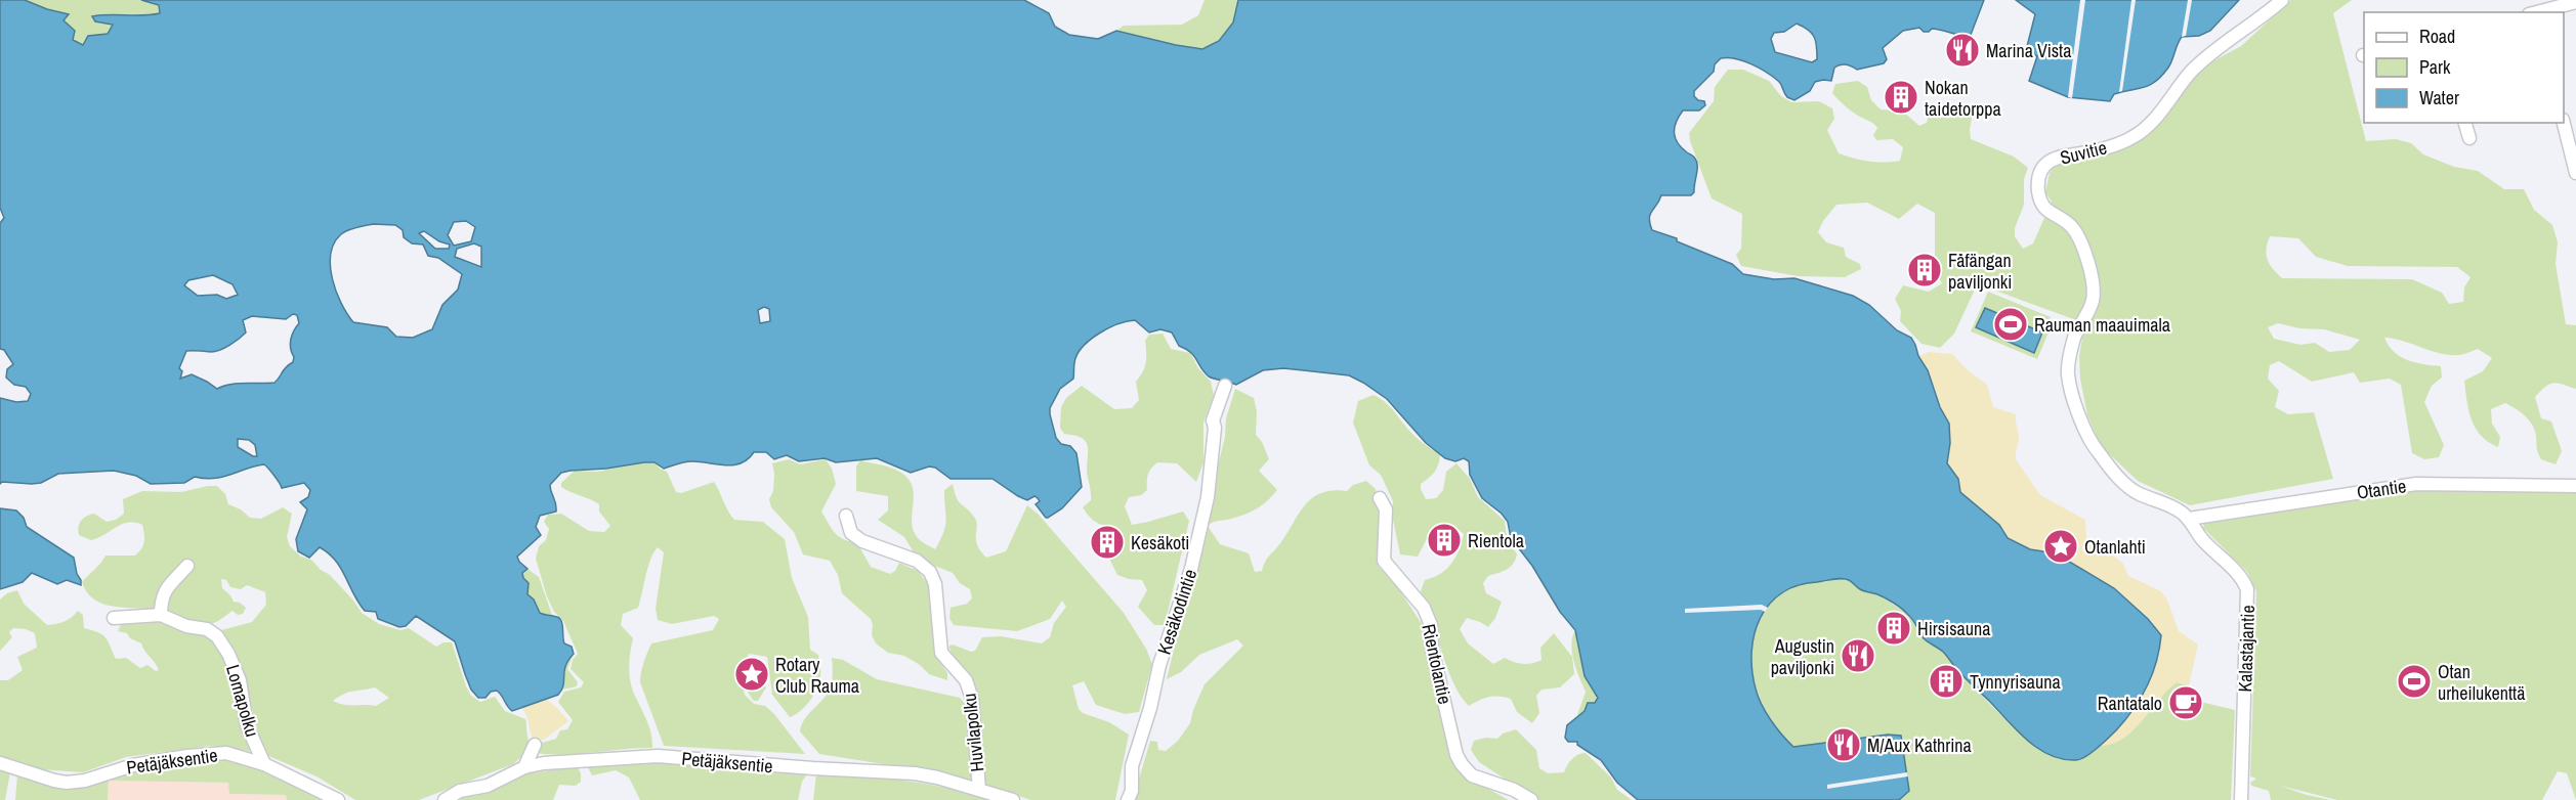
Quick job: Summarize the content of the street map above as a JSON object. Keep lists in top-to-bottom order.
{
  "streets": {
    "street": [
      "Suvitie",
      "Otantie",
      "Kesäkodintie",
      "Kalastajantie",
      "Rientolantie",
      "Lomapolku",
      "Huvilapolku",
      "Petäjäksentie"
    ]
  },
  "crossings": [
    ["Suvitie", "Otantie"],
    ["Suvitie", "Kalastajantie"],
    ["Otantie", "Kalastajantie"],
    ["Lomapolku", "Petäjäksentie"],
    ["Huvilapolku", "Petäjäksentie"]
  ],
  "places": {
    "restaurant": ["Marina Vista", "Augustin paviljonki", "M/Aux Kathrina"],
    "building": [
      "Nokan taidetorppa",
      "Fåfängan paviljonki",
      "Rientola",
      "Kesäkoti",
      "Hirsisauna",
      "Tynnyrisauna"
    ],
    "sports": ["Rauman maauimala", "Otan urheilukenttä"],
    "place": ["Otanlahti", "Rotary Club Rauma"],
    "cafe": ["Rantatalo"]
  },
  "legend": ["Road", "Park", "Water"]
}
